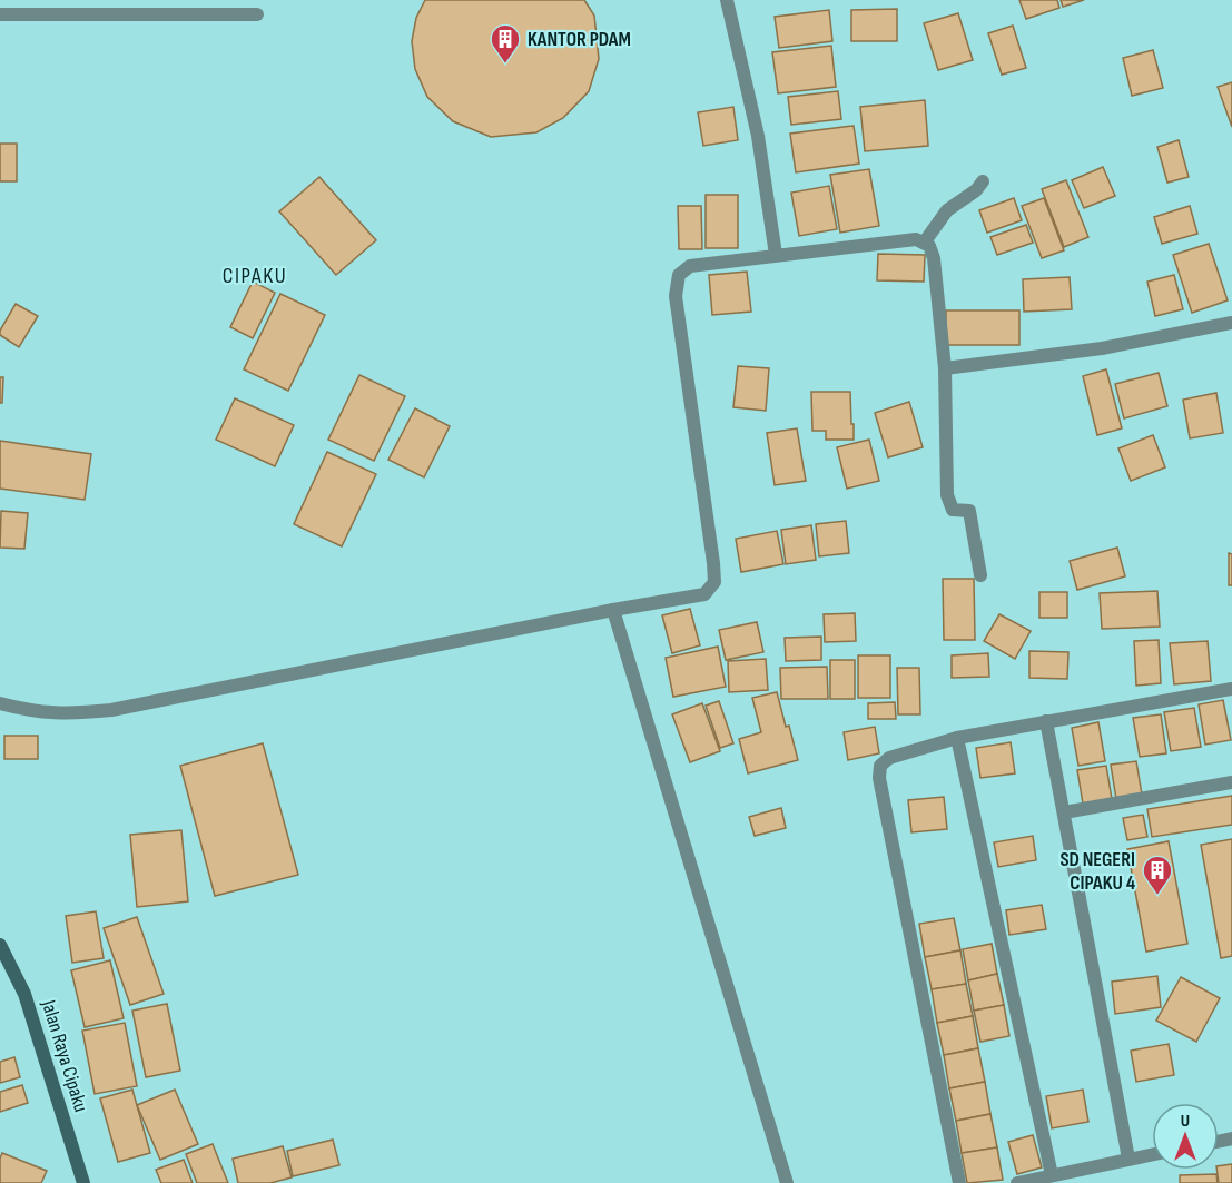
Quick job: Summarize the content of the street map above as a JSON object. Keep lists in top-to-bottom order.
{
  "streets": {
    "street": ["Jalan Raya Cipaku"]
  },
  "districts": ["CIPAKU"],
  "places": {
    "building": ["KANTOR PDAM", "SD NEGERI CIPAKU 4"]
  },
  "north": "top"
}
